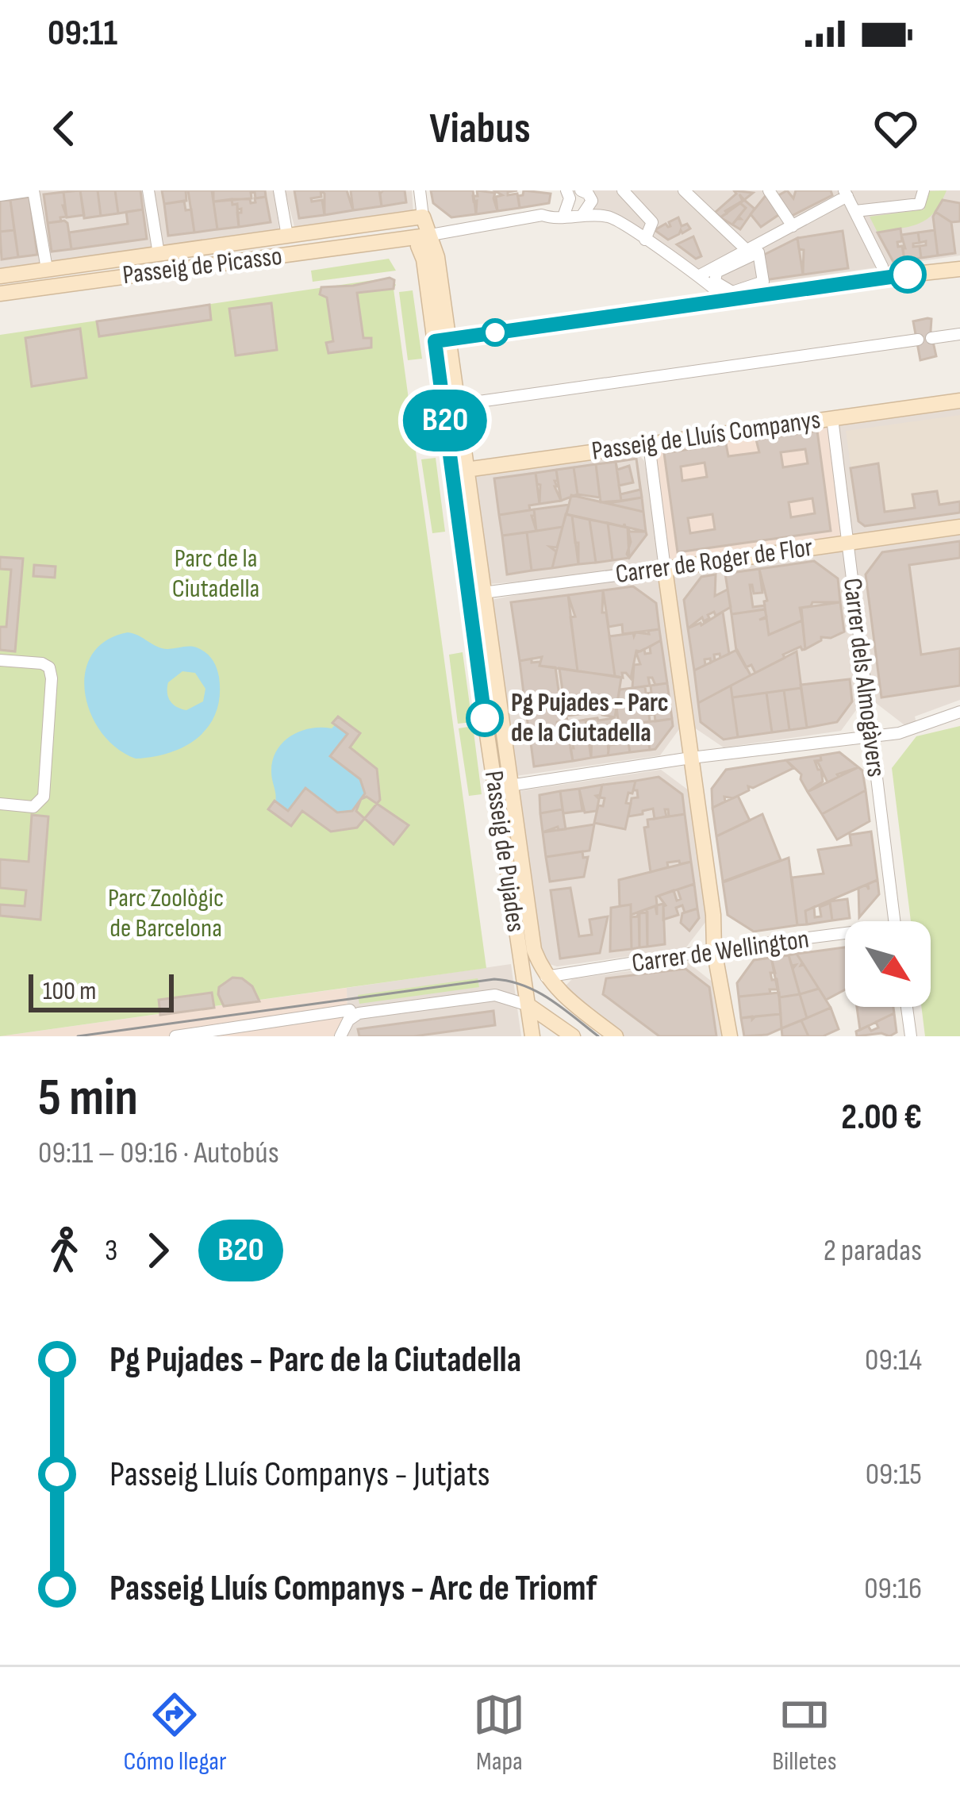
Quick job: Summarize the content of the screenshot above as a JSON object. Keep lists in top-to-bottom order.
{
  "streets": {
    "street": [
      "Passeig de Picasso",
      "Passeig de Lluís Companys",
      "Carrer de Roger de Flor",
      "Carrer dels Almogàvers",
      "Passeig de Pujades",
      "Carrer de Wellington"
    ]
  },
  "crossings": [
    ["Passeig de Picasso", "Passeig de Pujades"],
    ["Passeig de Lluís Companys", "Carrer dels Almogàvers"],
    ["Passeig de Lluís Companys", "Passeig de Pujades"],
    ["Carrer de Roger de Flor", "Carrer dels Almogàvers"],
    ["Carrer de Roger de Flor", "Passeig de Pujades"],
    ["Passeig de Pujades", "Carrer de Wellington"]
  ],
  "parks": ["Parc de la Ciutadella", "Parc Zoològic de Barcelona"],
  "places": ["Pg Pujades - Parc de la Ciutadella"],
  "lines": ["bus line B20"],
  "scale_bar": "100 m",
  "north": "bottom right",
  "page": {
    "status": "09:11",
    "header": "Viabus",
    "on_map": "B20",
    "scale": "100 m",
    "heading": ["5 min", "09:11 – 09:16 · Autobús", "2.00 €"],
    "legs": ["3", "B20", "2 paradas"],
    "list": [
      {
        "name": "Pg Pujades - Parc de la Ciutadella",
        "value": "09:14"
      },
      {
        "name": "Passeig Lluís Companys - Jutjats",
        "value": "09:15"
      },
      {
        "name": "Passeig Lluís Companys - Arc de Triomf",
        "value": "09:16"
      }
    ],
    "tabs": ["Cómo llegar", "Mapa", "Billetes"]
  }
}
